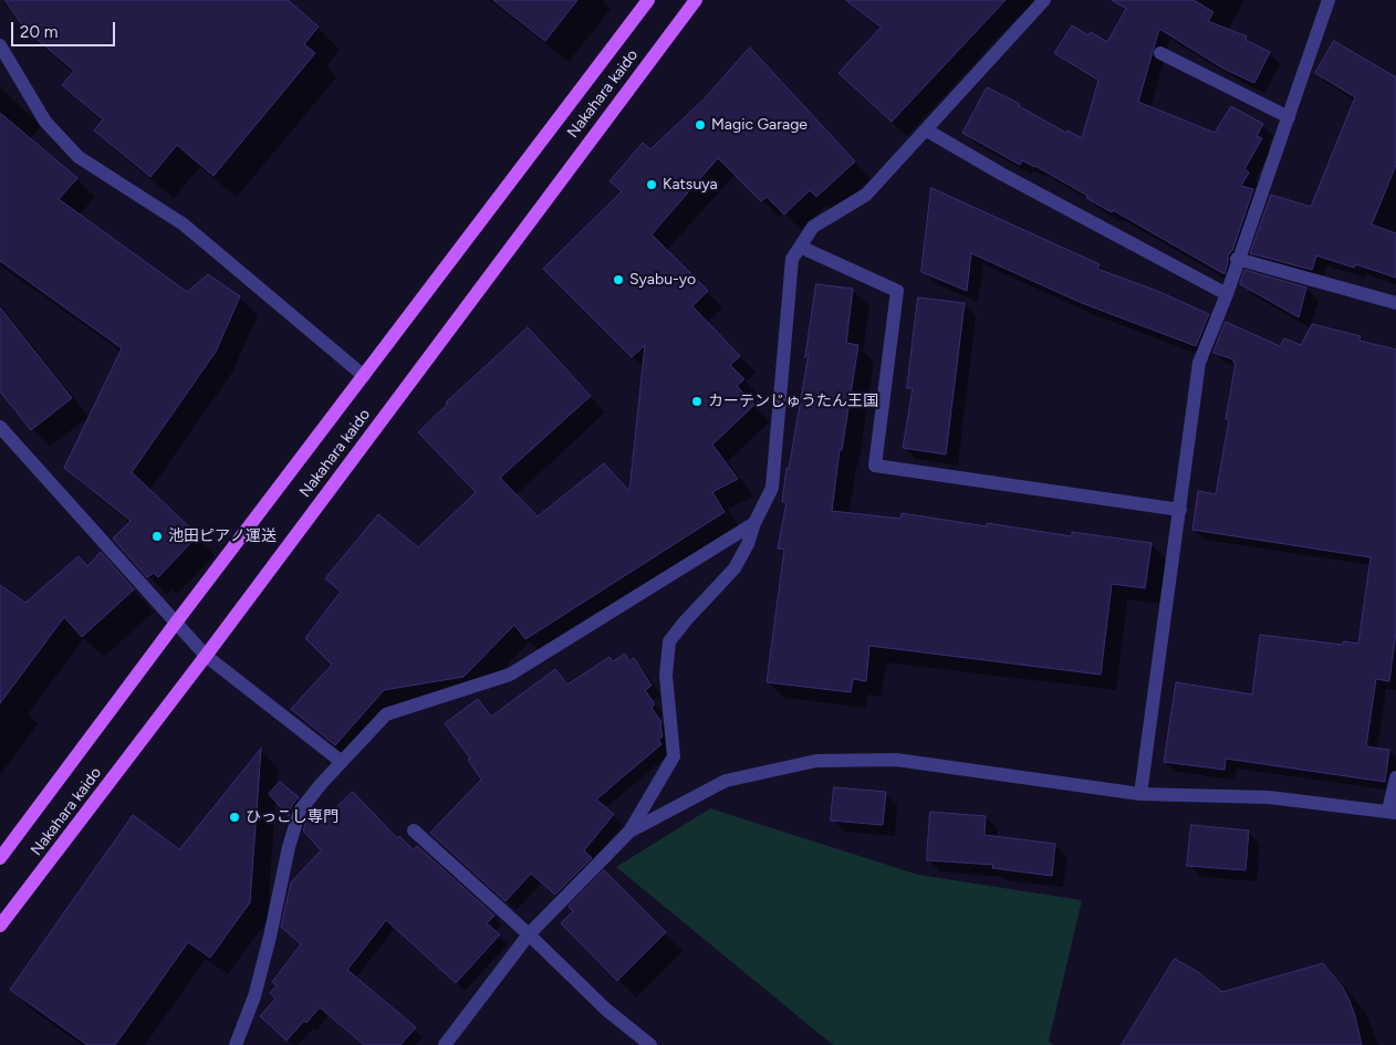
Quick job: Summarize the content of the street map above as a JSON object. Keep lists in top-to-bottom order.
{
  "streets": {
    "main road": ["Nakahara kaido"]
  },
  "places": [
    "Magic Garage",
    "Katsuya",
    "Syabu-yo",
    "カーテンじゅうたん王国",
    "池田ピアノ運送",
    "ひっこし専門"
  ],
  "scale_bar": "20 m"
}
